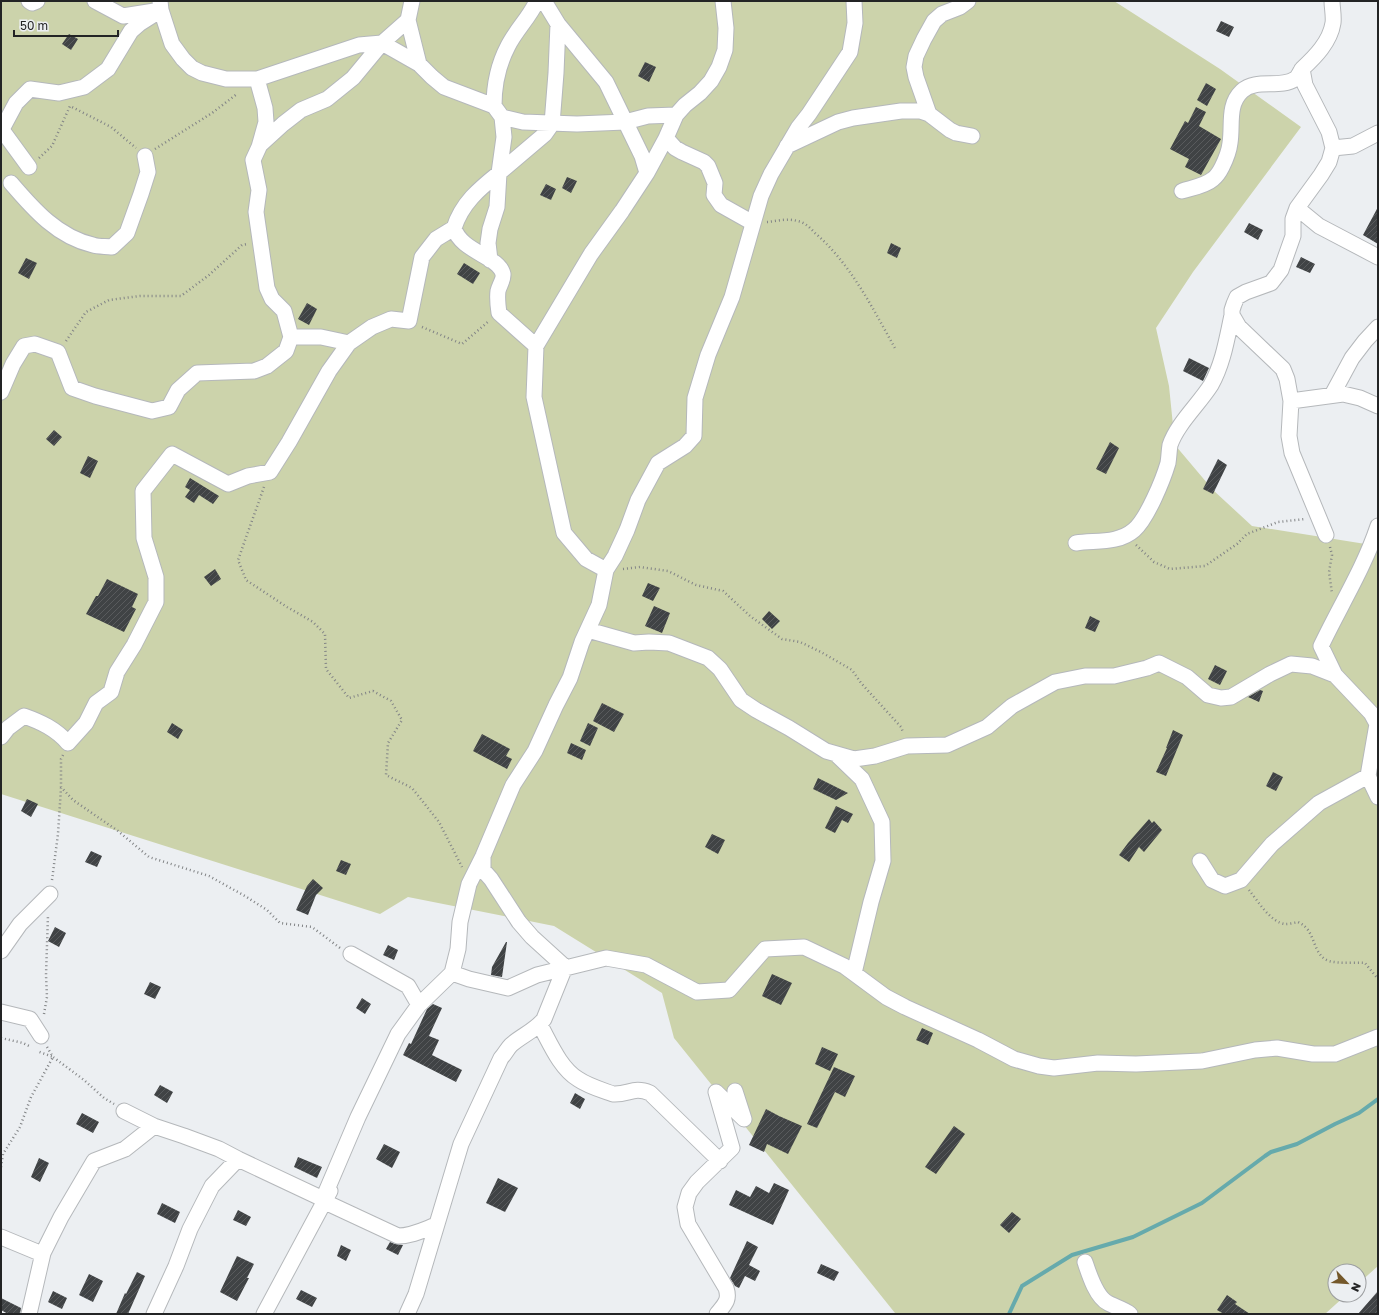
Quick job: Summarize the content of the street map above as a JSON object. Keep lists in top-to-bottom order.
{
  "scale_bar": "50 m",
  "north": "bottom right"
}
